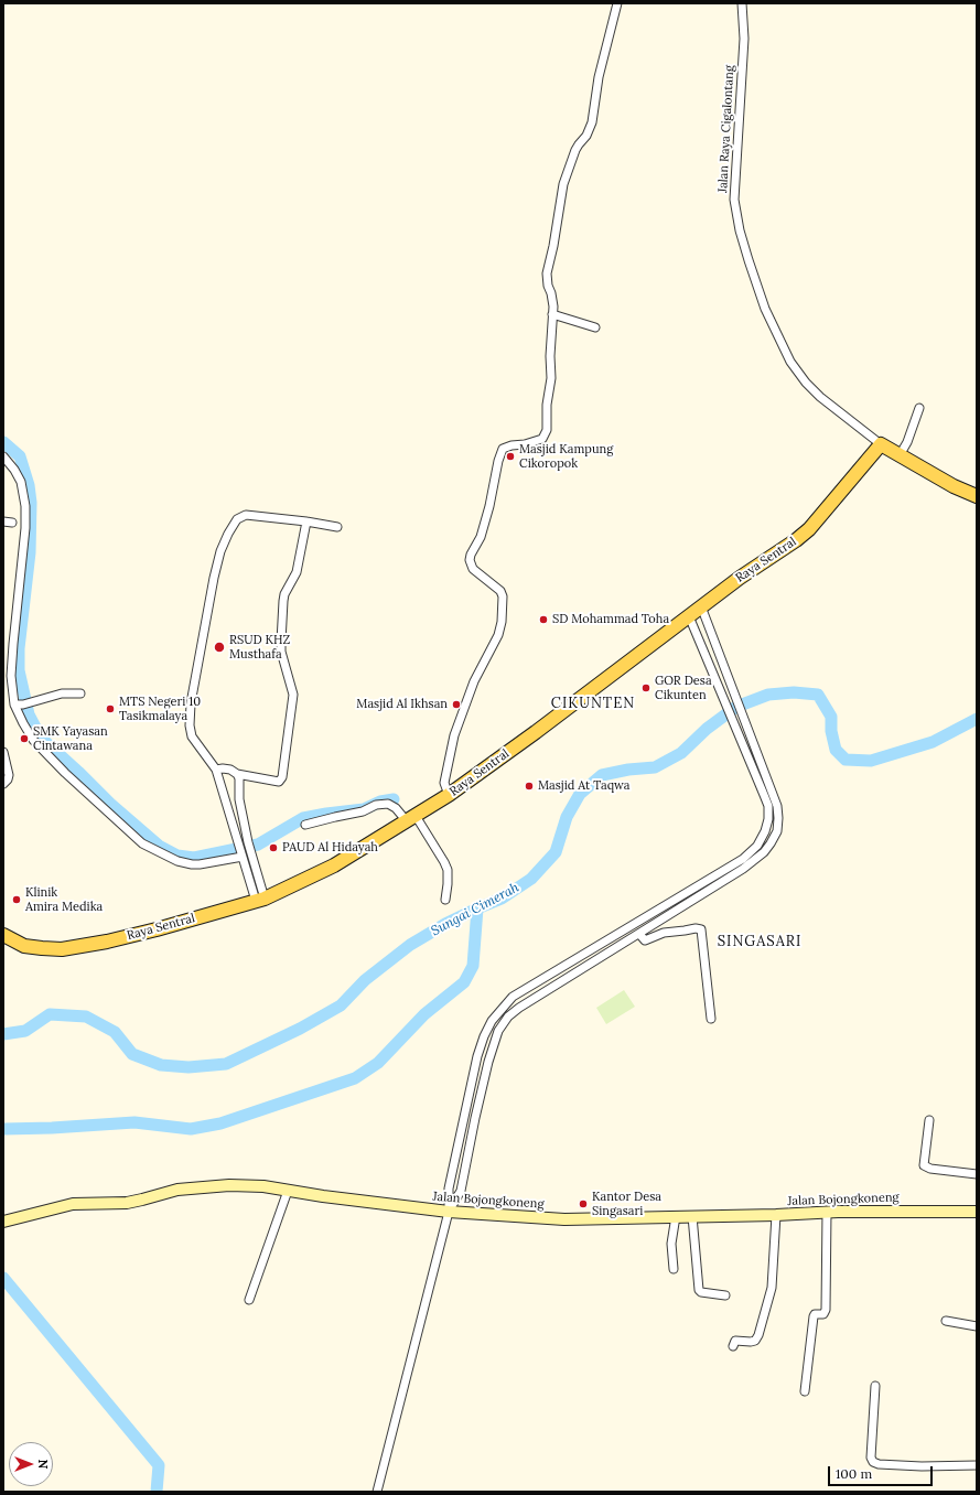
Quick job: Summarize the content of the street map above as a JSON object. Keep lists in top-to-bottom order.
{
  "streets": {
    "main road": ["Raya Sentral", "Jalan Bojongkoneng"],
    "street": ["Jalan Raya Cigalontang"]
  },
  "crossings": [
    ["Jalan Raya Cigalontang", "Raya Sentral"]
  ],
  "districts": ["CIKUNTEN", "SINGASARI"],
  "water": ["Sungai Cimerah"],
  "places": [
    "Masjid Kampung Cikoropok",
    "SD Mohammad Toha",
    "RSUD KHZ Musthafa",
    "GOR Desa Cikunten",
    "Masjid Al Ikhsan",
    "MTS Negeri 10 Tasikmalaya",
    "SMK Yayasan Cintawana",
    "Masjid At Taqwa",
    "PAUD Al Hidayah",
    "Klinik Amira Medika",
    "Kantor Desa Singasari"
  ],
  "scale_bar": "100 m",
  "north": "right"
}
